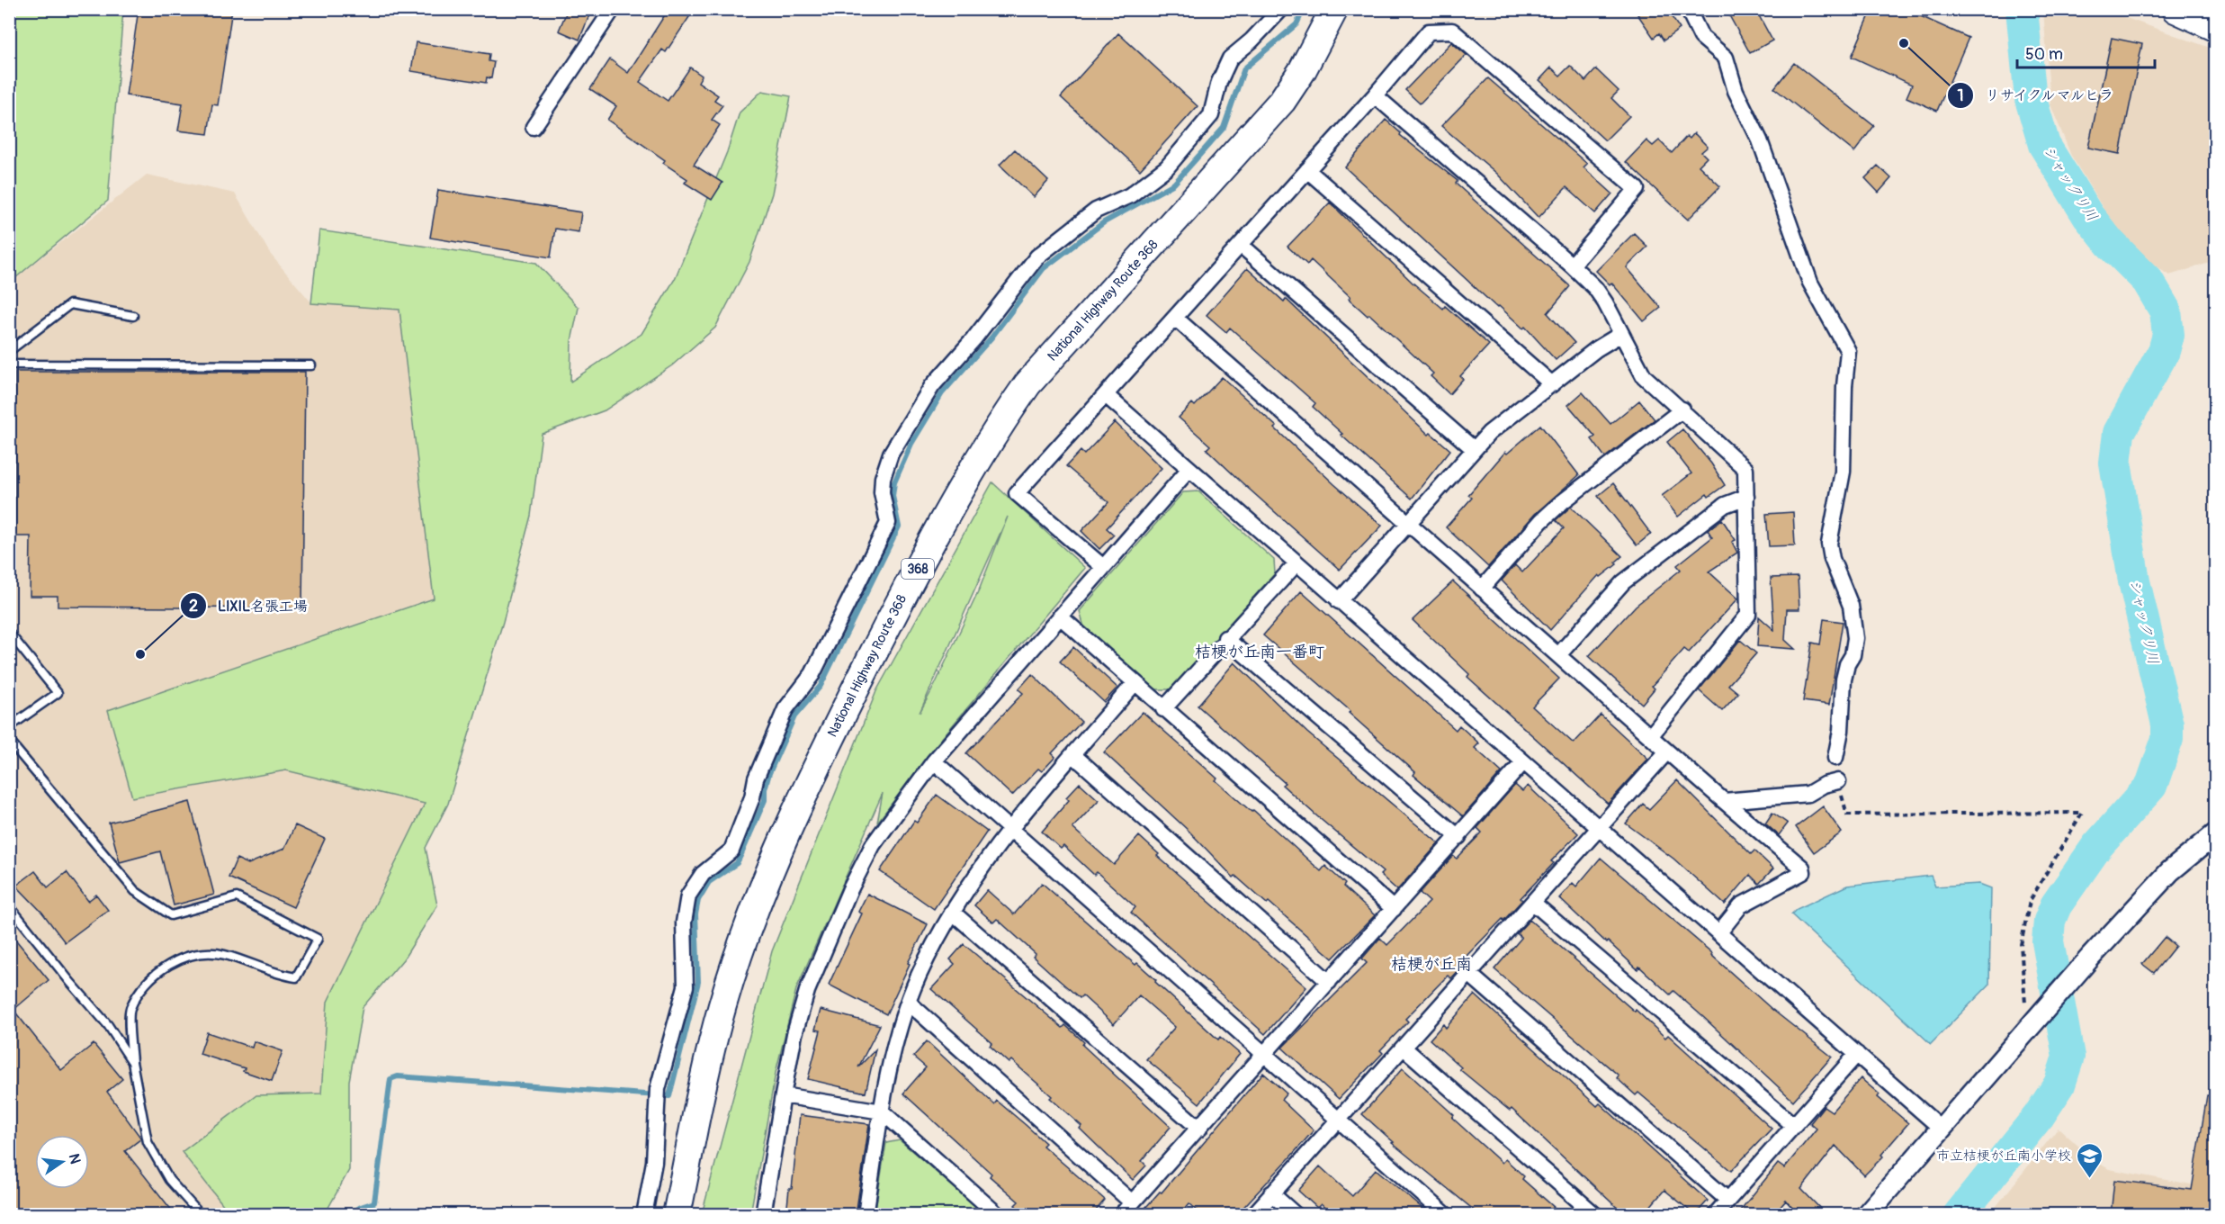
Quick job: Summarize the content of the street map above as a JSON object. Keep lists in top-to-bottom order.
{
  "streets": {
    "highway": ["National Highway Route 368", "368"]
  },
  "districts": ["桔梗が丘南一番町", "桔梗が丘南"],
  "water": ["シャックリ川"],
  "places": {
    "other": ["リサイクルマルヒラ", "LIXIL名張工場"],
    "school or university": ["市立桔梗が丘南小学校"]
  },
  "scale_bar": "50 m",
  "north": "right"
}
